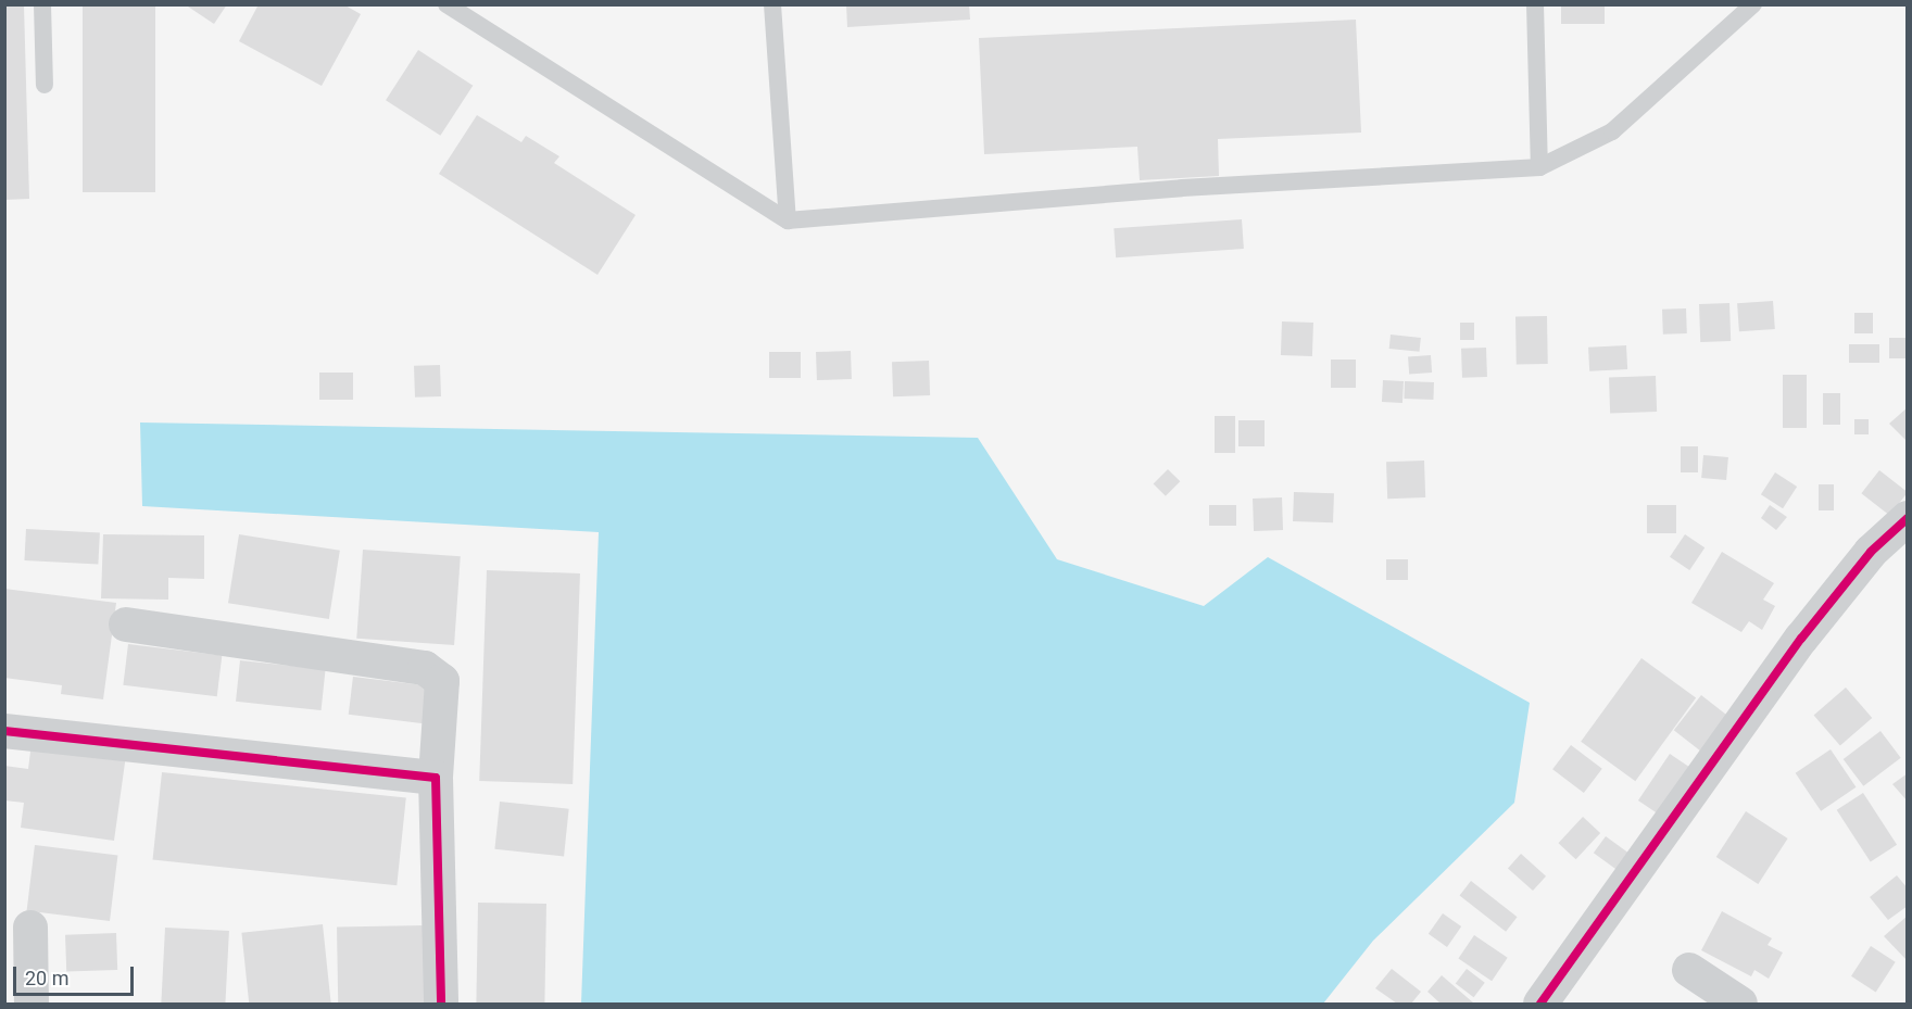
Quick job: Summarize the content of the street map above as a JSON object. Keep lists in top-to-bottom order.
{
  "scale_bar": "20 m"
}
